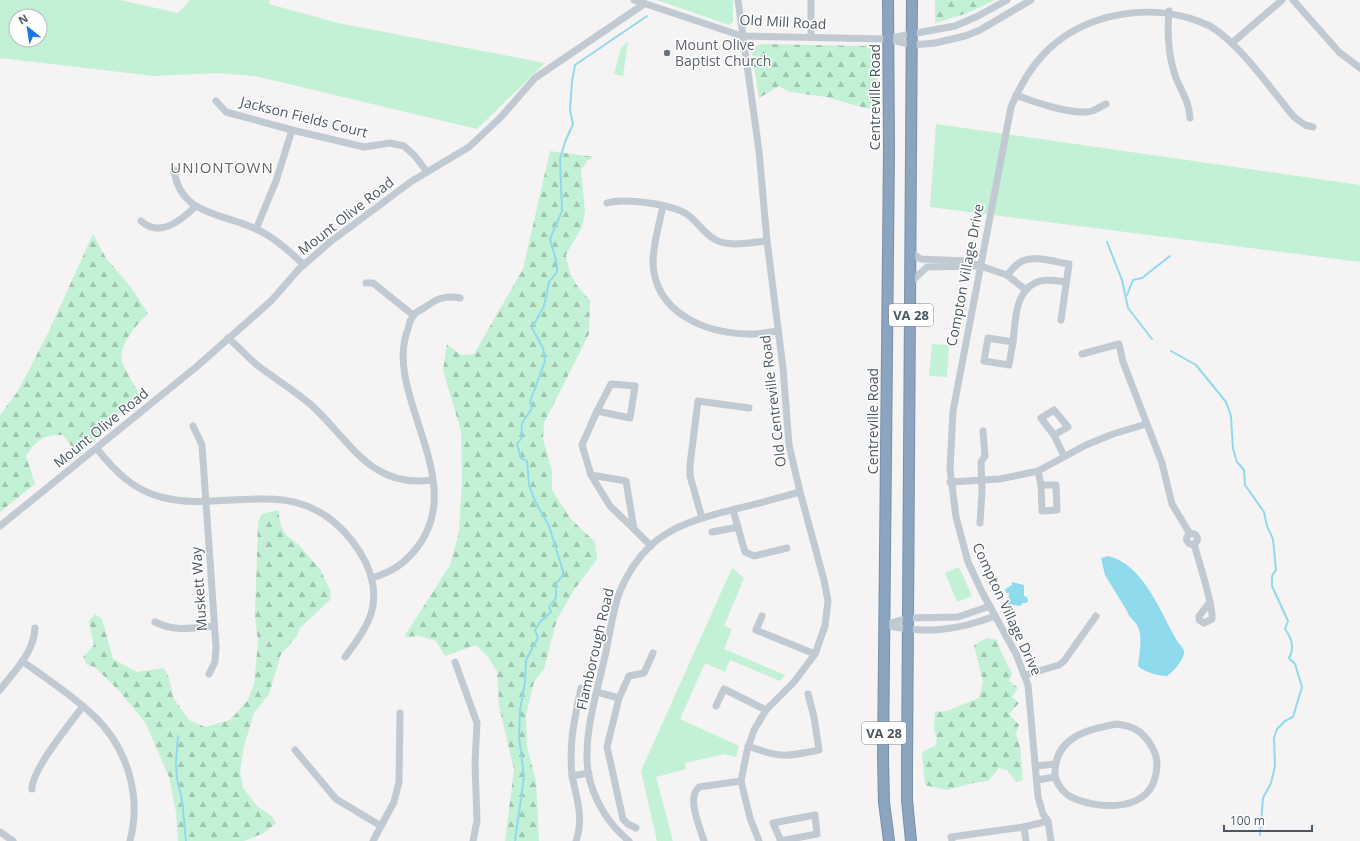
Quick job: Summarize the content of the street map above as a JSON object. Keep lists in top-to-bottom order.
{
  "streets": {
    "highway": ["Centreville Road", "VA 28"],
    "street": [
      "Old Mill Road",
      "Jackson Fields Court",
      "Mount Olive Road",
      "Compton Village Drive",
      "Old Centreville Road",
      "Muskett Way",
      "Flamborough Road"
    ]
  },
  "crossings": [
    ["Old Mill Road", "Centreville Road"],
    ["Old Mill Road", "Mount Olive Road"],
    ["Old Mill Road", "Old Centreville Road"],
    ["Jackson Fields Court", "Mount Olive Road"],
    ["Old Centreville Road", "Flamborough Road"]
  ],
  "districts": ["UNIONTOWN"],
  "places": ["Mount Olive Baptist Church"],
  "scale_bar": "100 m",
  "north": "top left"
}
